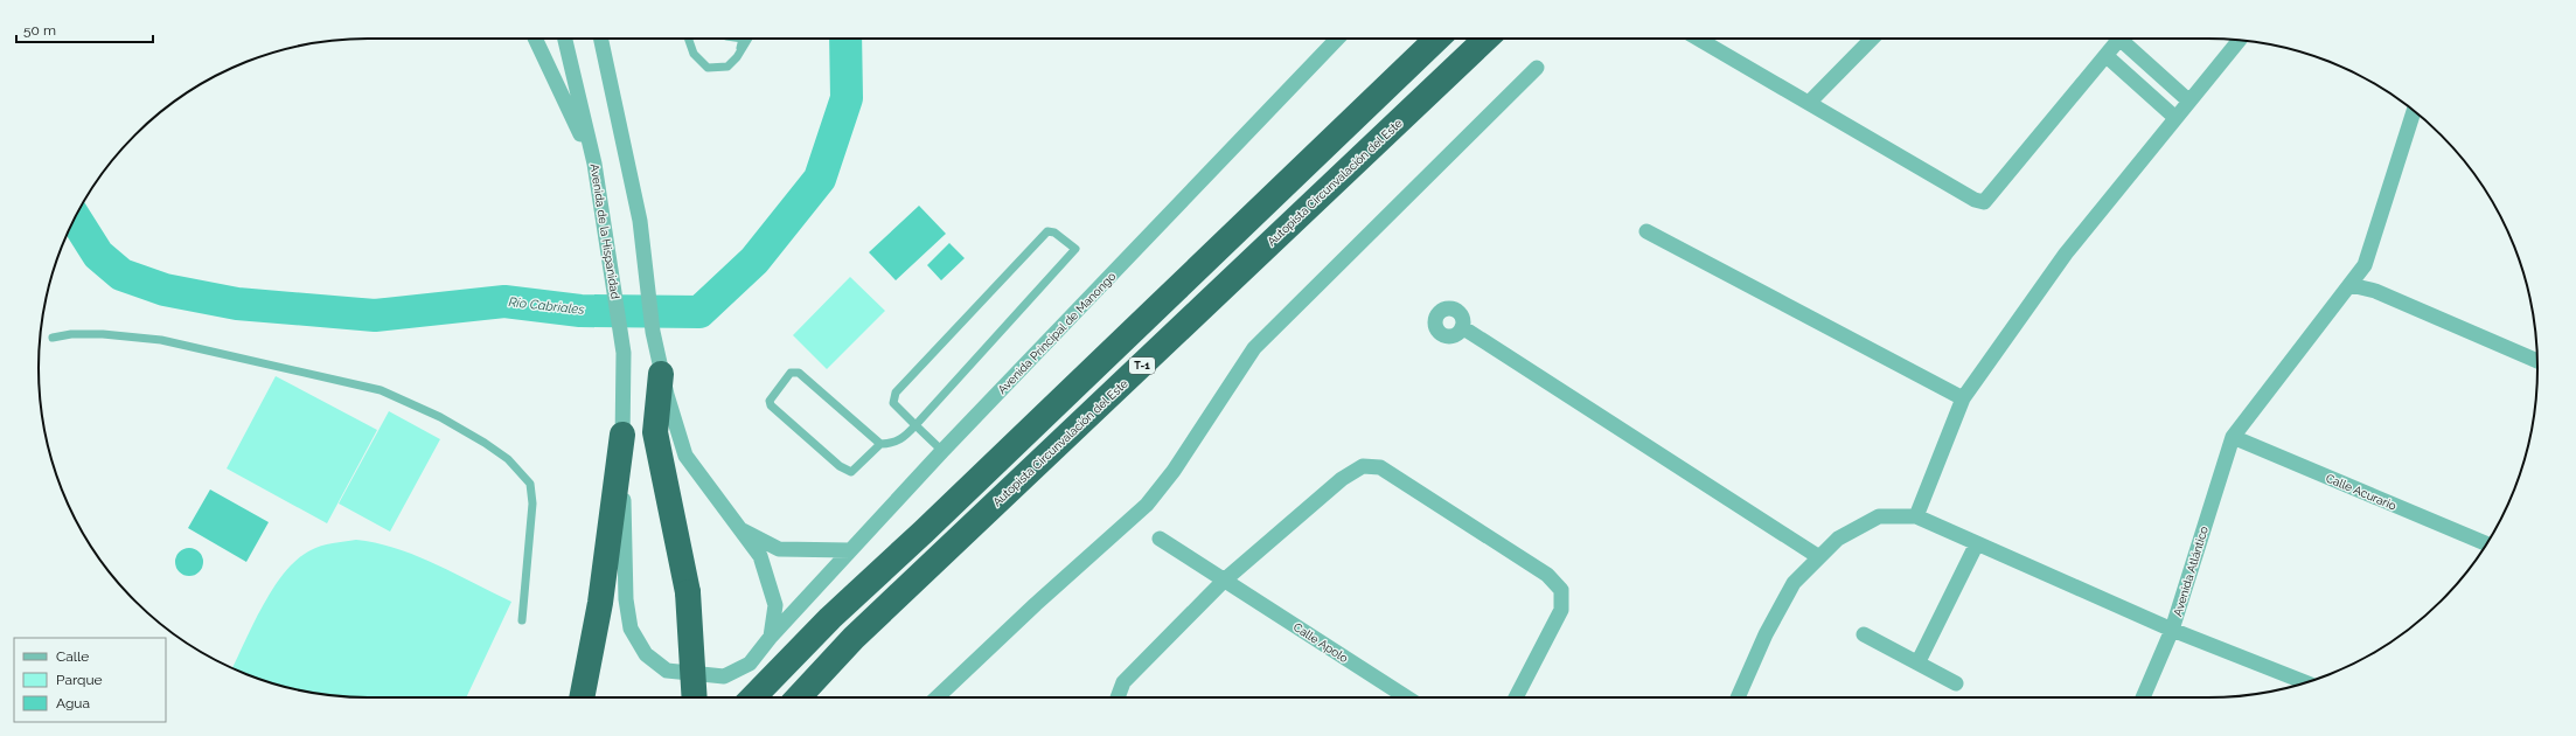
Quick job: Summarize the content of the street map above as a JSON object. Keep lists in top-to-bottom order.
{
  "streets": {
    "highway": ["Autopista Circunvalación del Este", "T-1"],
    "street": [
      "Avenida de la Hispanidad",
      "Avenida Principal de Manongo",
      "Calle Acurario",
      "Avenida Atlántico",
      "Calle Apolo"
    ]
  },
  "crossings": [
    ["Avenida de la Hispanidad", "Avenida Principal de Manongo"],
    ["Calle Acurario", "Avenida Atlántico"]
  ],
  "water": ["Río Cabriales"],
  "legend": ["Calle", "Parque", "Agua"],
  "scale_bar": "50 m"
}
